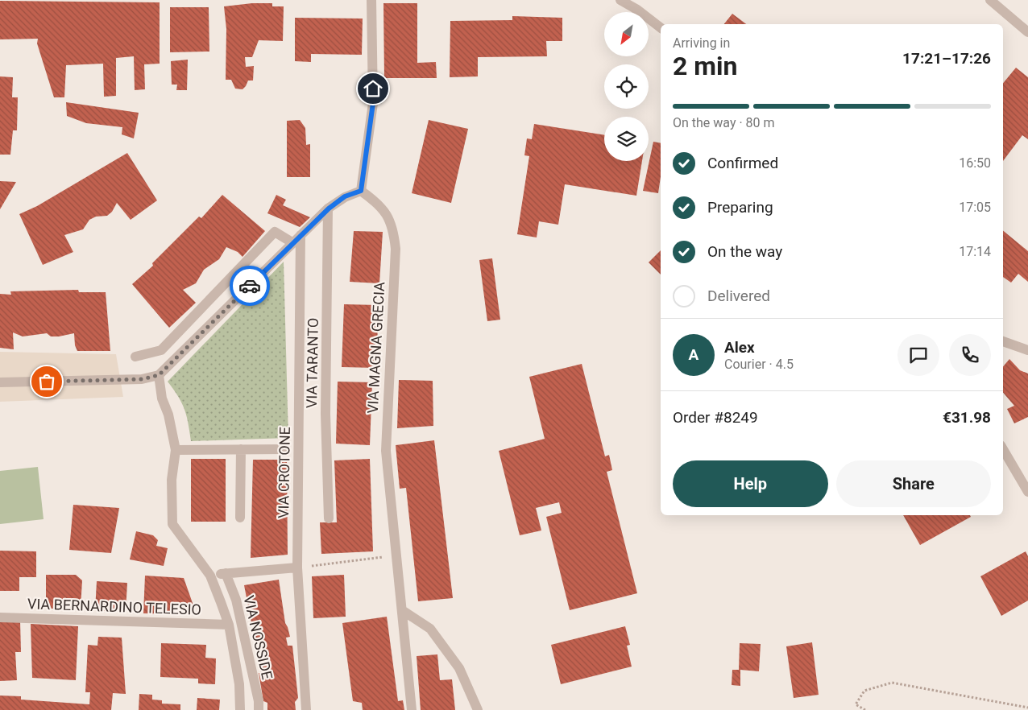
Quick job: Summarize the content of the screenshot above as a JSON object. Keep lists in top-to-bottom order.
{
  "streets": {
    "street": [
      "VIA MAGNA GRECIA",
      "VIA TARANTO",
      "VIA CROTONE",
      "VIA BERNARDINO TELESIO",
      "VIA NOSSIDE"
    ]
  },
  "north": "bottom left",
  "page": {
    "heading": ["2 min", "Arriving in", "17:21–17:26"],
    "panel": [
      "Alex",
      "Courier · 4.5",
      "Order #8249",
      "€31.98"
    ],
    "bar": "On the way · 80 m",
    "list": [
      ["Confirmed", "16:50"],
      ["Preparing", "17:05"],
      ["On the way", "17:14"],
      "Delivered"
    ],
    "round": "A",
    "buttons": ["Help", "Share"]
  }
}
